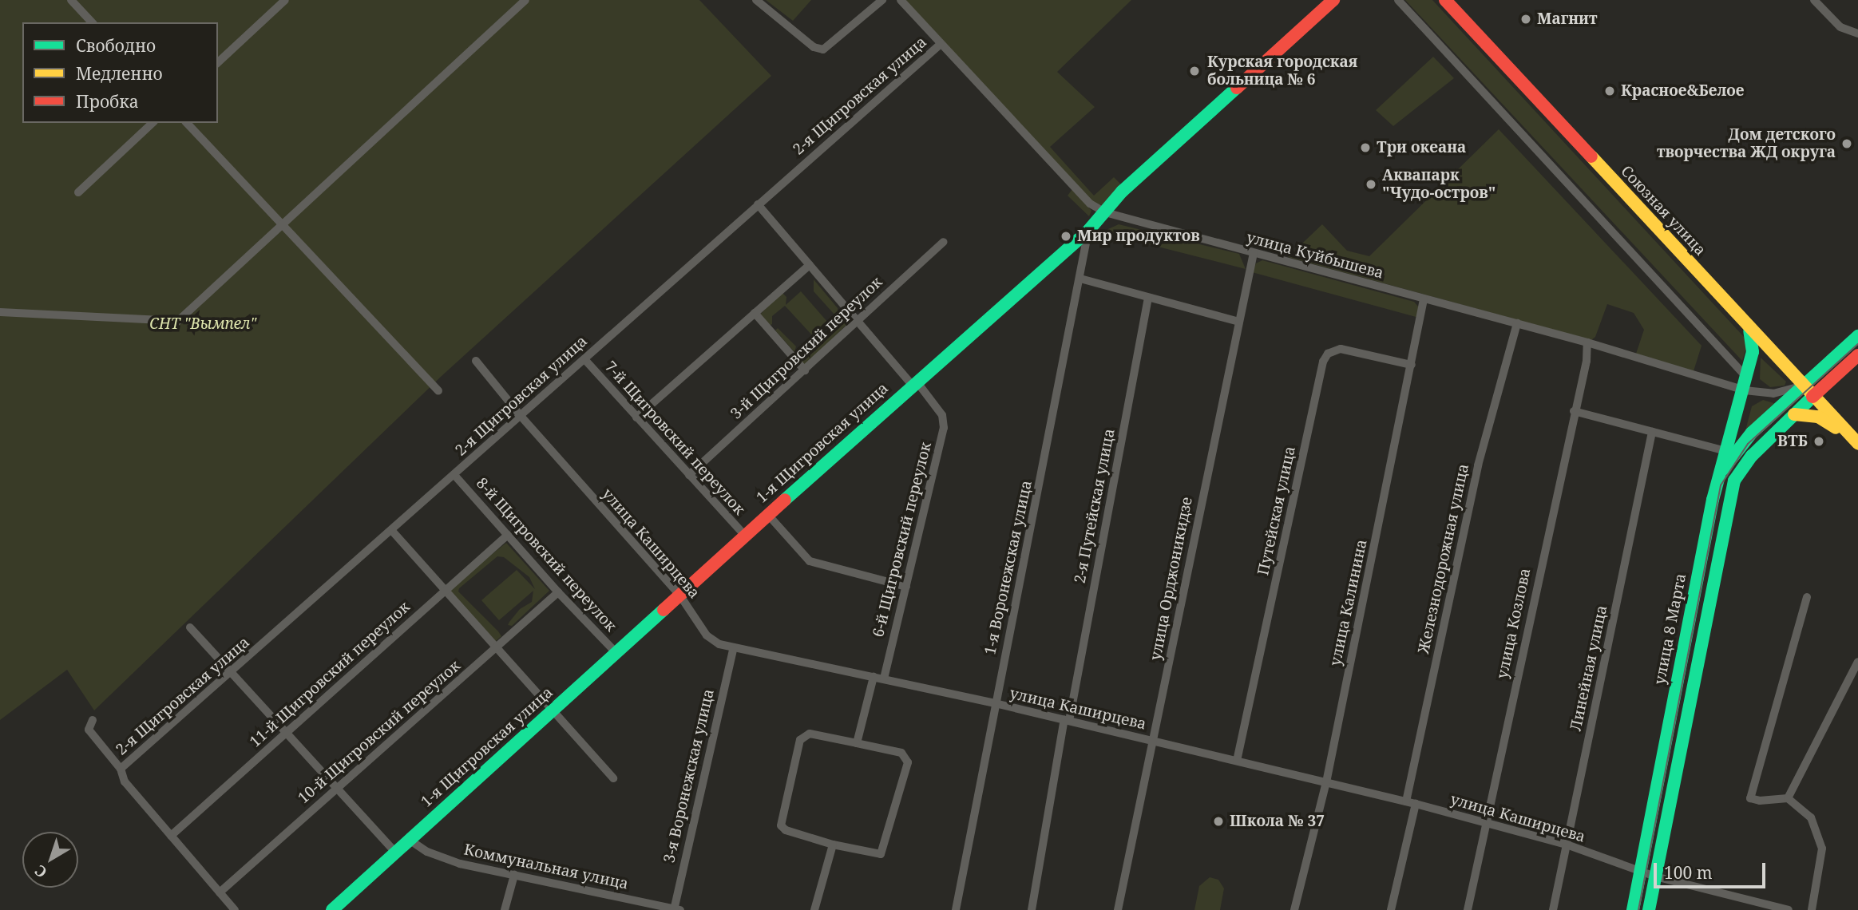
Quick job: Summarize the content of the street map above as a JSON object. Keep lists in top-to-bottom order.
{
  "streets": {
    "main road": ["Союзная улица", "1-я Щигровская улица", "улица 8 Марта"],
    "street": [
      "2-я Щигровская улица",
      "улица Куйбышева",
      "3-й Щигровский переулок",
      "7-й Щигровский переулок",
      "2-я Путейская улица",
      "Путейская улица",
      "6-й Щигровский переулок",
      "улица Каширцева",
      "8-й Щигровский переулок",
      "Железнодорожная улица",
      "1-я Воронежская улица",
      "улица Орджоникидзе",
      "улица Калинина",
      "улица Козлова",
      "Линейная улица",
      "11-й Щигровский переулок",
      "10-й Щигровский переулок",
      "3-я Воронежская улица",
      "Коммунальная улица"
    ]
  },
  "crossings": [
    ["2-я Щигровская улица", "улица Куйбышева"],
    ["2-я Щигровская улица", "7-й Щигровский переулок"],
    ["2-я Щигровская улица", "6-й Щигровский переулок"],
    ["2-я Щигровская улица", "улица Каширцева"],
    ["2-я Щигровская улица", "8-й Щигровский переулок"],
    ["Союзная улица", "улица Куйбышева"],
    ["Союзная улица", "улица 8 Марта"],
    ["улица Куйбышева", "1-я Щигровская улица"],
    ["улица Куйбышева", "Железнодорожная улица"],
    ["улица Куйбышева", "улица Орджоникидзе"],
    ["улица Куйбышева", "улица Калинина"],
    ["улица Куйбышева", "улица Козлова"],
    ["улица Куйбышева", "улица 8 Марта"],
    ["3-й Щигровский переулок", "7-й Щигровский переулок"],
    ["3-й Щигровский переулок", "6-й Щигровский переулок"],
    ["7-й Щигровский переулок", "1-я Щигровская улица"],
    ["1-я Щигровская улица", "6-й Щигровский переулок"],
    ["1-я Щигровская улица", "улица Каширцева"],
    ["1-я Щигровская улица", "8-й Щигровский переулок"],
    ["1-я Щигровская улица", "1-я Воронежская улица"],
    ["1-я Щигровская улица", "Коммунальная улица"],
    ["2-я Путейская улица", "улица Каширцева"],
    ["Путейская улица", "улица Каширцева"],
    ["Путейская улица", "улица Калинина"],
    ["6-й Щигровский переулок", "улица Каширцева"],
    ["улица Каширцева", "Железнодорожная улица"],
    ["улица Каширцева", "1-я Воронежская улица"],
    ["улица Каширцева", "улица Орджоникидзе"],
    ["улица Каширцева", "улица Калинина"],
    ["улица Каширцева", "улица Козлова"],
    ["улица Каширцева", "улица 8 Марта"],
    ["улица Каширцева", "Линейная улица"],
    ["улица Каширцева", "3-я Воронежская улица"],
    ["8-й Щигровский переулок", "11-й Щигровский переулок"],
    ["8-й Щигровский переулок", "10-й Щигровский переулок"],
    ["3-я Воронежская улица", "Коммунальная улица"]
  ],
  "parks": ["СНТ \"Вымпел\""],
  "places": [
    "Магнит",
    "Курская городская больница № 6",
    "Красное&Белое",
    "Дом детского творчества ЖД округа",
    "Три океана",
    "Аквапарк \"Чудо-остров\"",
    "Мир продуктов",
    "ВТБ",
    "Школа № 37"
  ],
  "legend": ["Свободно", "Медленно", "Пробка"],
  "scale_bar": "100 m",
  "north": "bottom left"
}
